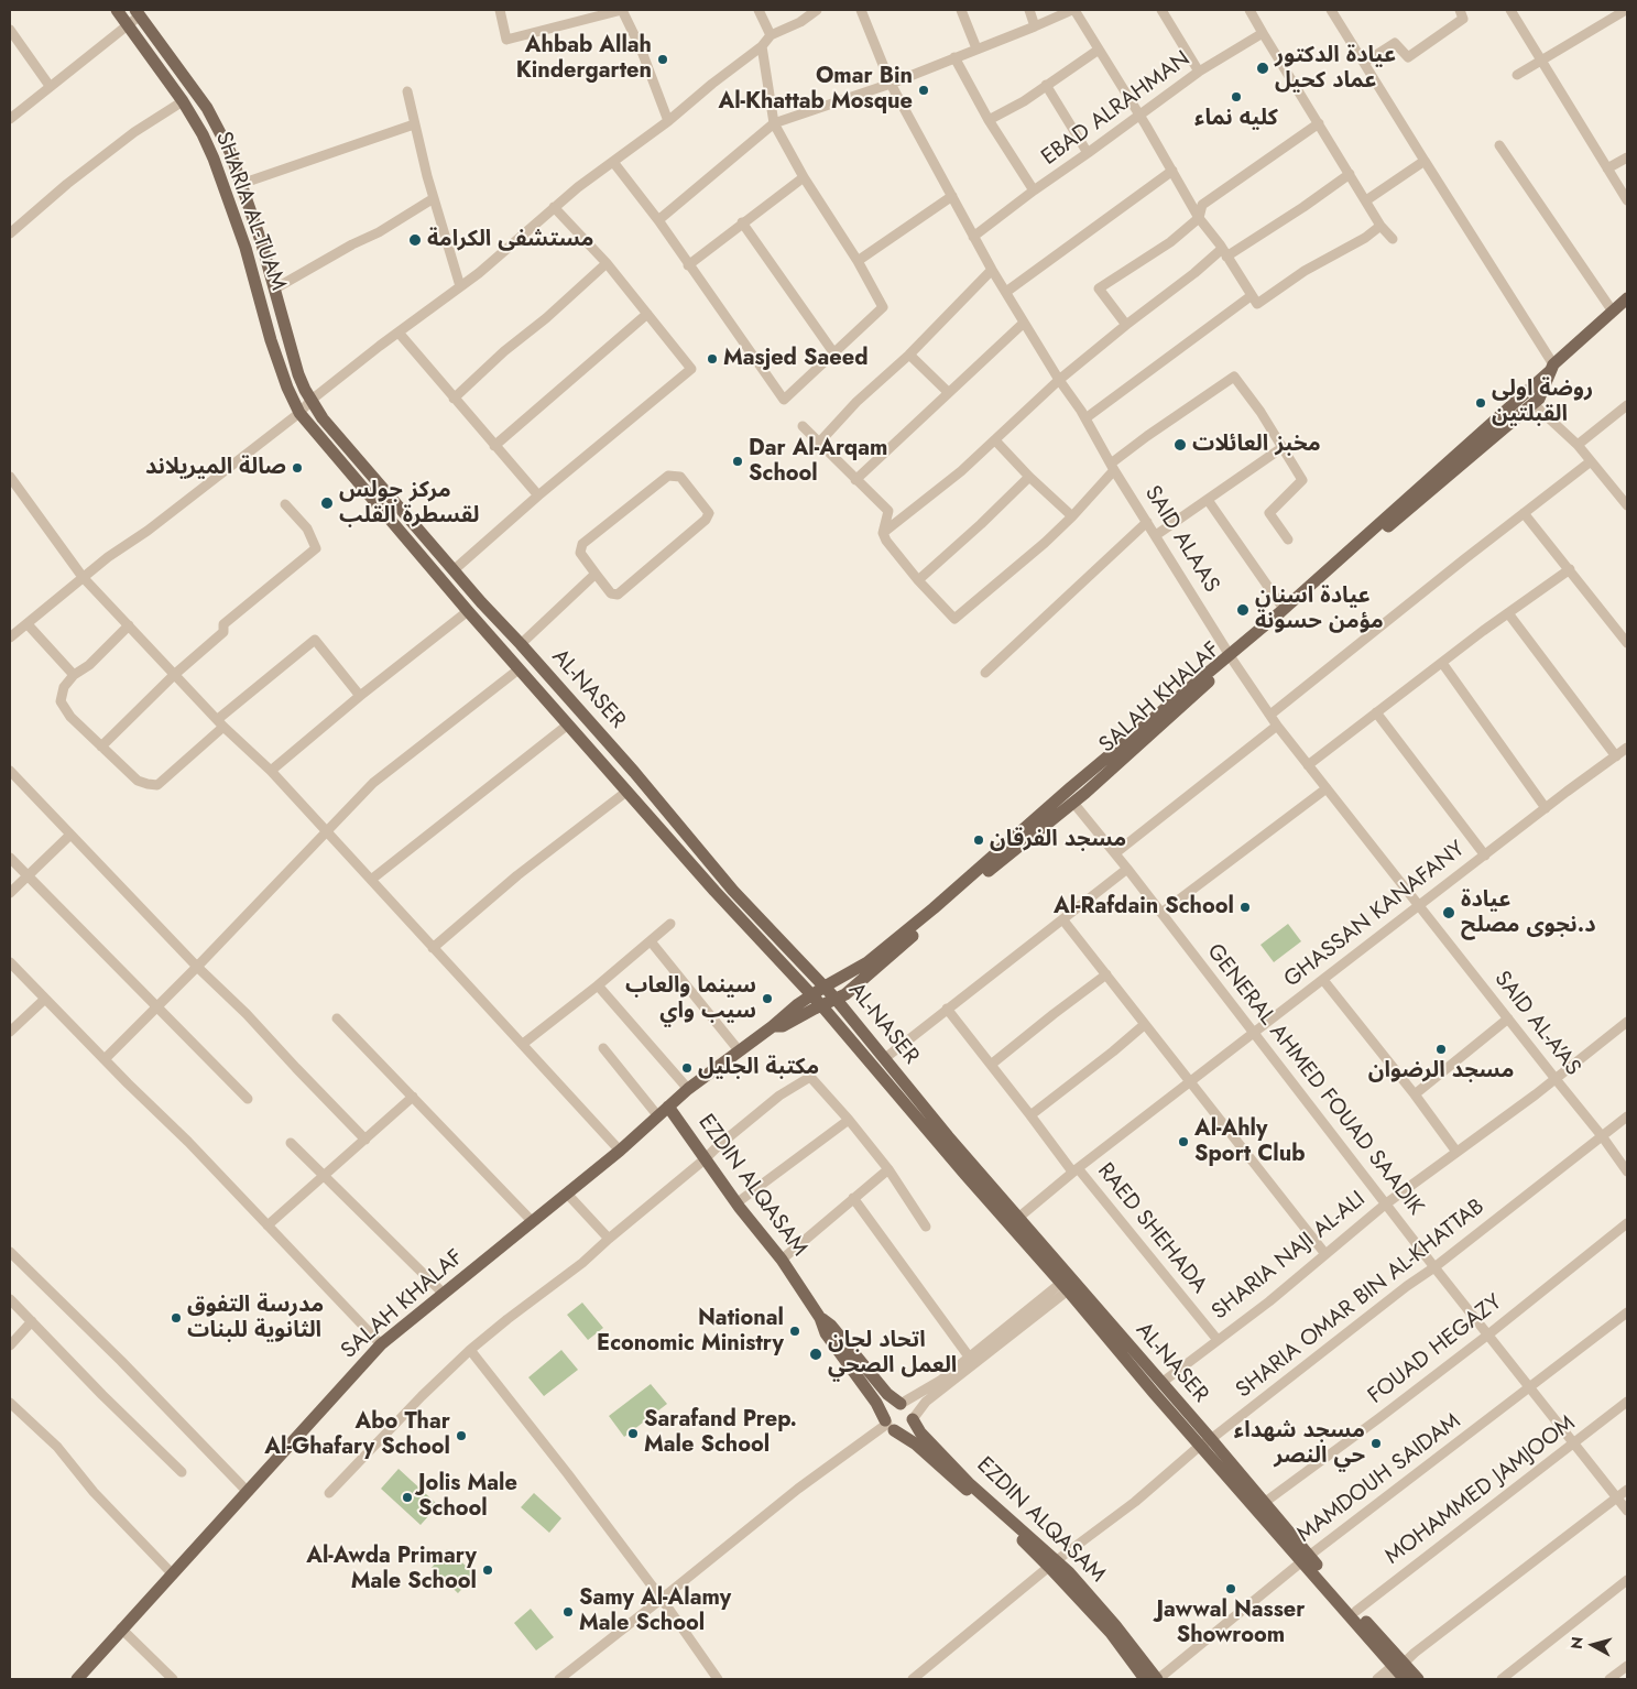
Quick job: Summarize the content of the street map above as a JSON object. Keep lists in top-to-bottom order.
{
  "streets": {
    "main road": [
      "SHARIA AL-TUAM",
      "AL-NASER",
      "SALAH KHALAF",
      "EZDIN ALQASAM"
    ],
    "street": [
      "EBAD ALRAHMAN",
      "SAID ALAAS",
      "GHASSAN KANAFANY",
      "SAID AL-A'AS",
      "GENERAL AHMED FOUAD SAADIK",
      "RAED SHEHADA",
      "SHARIA NAJI AL-ALI",
      "SHARIA OMAR BIN AL-KHATTAB",
      "FOUAD HEGAZY",
      "MAMDOUH SAIDAM",
      "MOHAMMED JAMJOOM"
    ]
  },
  "crossings": [
    ["EBAD ALRAHMAN", "SAID ALAAS"],
    ["SHARIA AL-TUAM", "AL-NASER"],
    ["SAID ALAAS", "SALAH KHALAF"],
    ["SAID ALAAS", "GHASSAN KANAFANY"],
    ["SAID ALAAS", "SAID AL-A'AS"],
    ["AL-NASER", "SALAH KHALAF"],
    ["AL-NASER", "GHASSAN KANAFANY"],
    ["AL-NASER", "SHARIA NAJI AL-ALI"],
    ["AL-NASER", "SHARIA OMAR BIN AL-KHATTAB"],
    ["AL-NASER", "FOUAD HEGAZY"],
    ["AL-NASER", "MAMDOUH SAIDAM"],
    ["AL-NASER", "MOHAMMED JAMJOOM"],
    ["SALAH KHALAF", "GENERAL AHMED FOUAD SAADIK"],
    ["SALAH KHALAF", "EZDIN ALQASAM"],
    ["GHASSAN KANAFANY", "SAID AL-A'AS"],
    ["GHASSAN KANAFANY", "GENERAL AHMED FOUAD SAADIK"],
    ["GHASSAN KANAFANY", "RAED SHEHADA"],
    ["SAID AL-A'AS", "SHARIA NAJI AL-ALI"],
    ["SAID AL-A'AS", "SHARIA OMAR BIN AL-KHATTAB"],
    ["GENERAL AHMED FOUAD SAADIK", "SHARIA NAJI AL-ALI"],
    ["GENERAL AHMED FOUAD SAADIK", "SHARIA OMAR BIN AL-KHATTAB"],
    ["GENERAL AHMED FOUAD SAADIK", "FOUAD HEGAZY"],
    ["GENERAL AHMED FOUAD SAADIK", "MAMDOUH SAIDAM"],
    ["GENERAL AHMED FOUAD SAADIK", "MOHAMMED JAMJOOM"],
    ["EZDIN ALQASAM", "SHARIA OMAR BIN AL-KHATTAB"],
    ["EZDIN ALQASAM", "MAMDOUH SAIDAM"],
    ["RAED SHEHADA", "SHARIA NAJI AL-ALI"]
  ],
  "places": [
    "Ahbab Allah Kindergarten",
    "عيادة الدكتور عماد كحيل",
    "Omar Bin Al-Khattab Mosque",
    "كليه نماء",
    "مستشفى الكرامة",
    "Masjed Saeed",
    "روضة اولى القبلتين",
    "مخبز العائلات",
    "Dar Al-Arqam School",
    "صالة الميريلاند",
    "مركز جولس لقسطرة القلب",
    "عيادة اسنان مؤمن حسونة",
    "مسجد الفرقان",
    "Al-Rafdain School",
    "عيادة د.نجوى مصلح",
    "سينما والعاب سيب واي",
    "مسجد الرضوان",
    "مكتبة الجليل",
    "Al-Ahly Sport Club",
    "مدرسة التفوق الثانوية للبنات",
    "National Economic Ministry",
    "اتحاد لجان العمل الصحي",
    "Sarafand Prep. Male School",
    "Abo Thar Al-Ghafary School",
    "مسجد شهداء حي النصر",
    "Jolis Male School",
    "Al-Awda Primary Male School",
    "Jawwal Nasser Showroom",
    "Samy Al-Alamy Male School"
  ],
  "north": "left"
}
